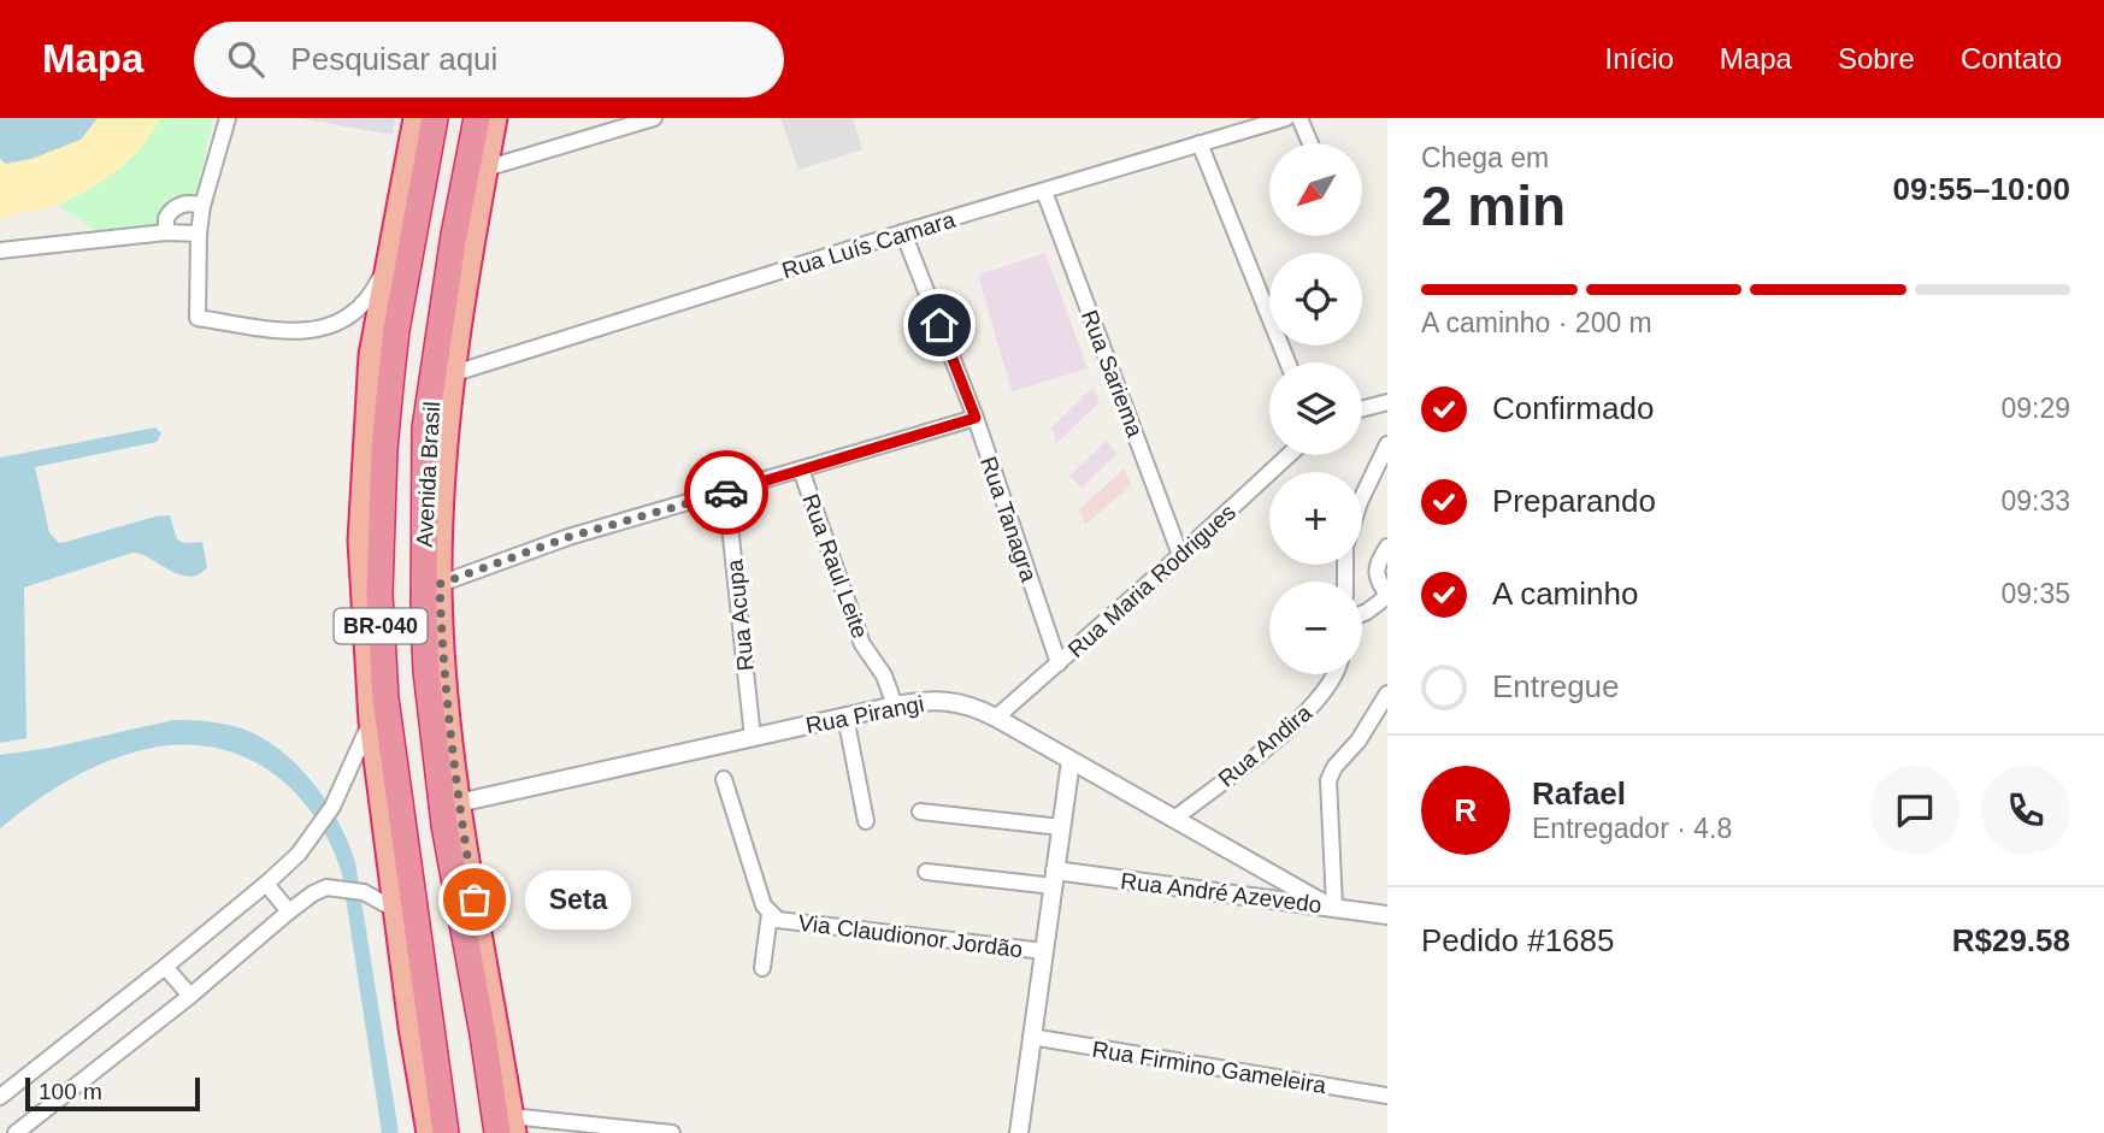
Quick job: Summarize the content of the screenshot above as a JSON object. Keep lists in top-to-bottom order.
{
  "streets": {
    "highway": ["Avenida Brasil", "BR-040"],
    "street": [
      "Rua Luís Camara",
      "Rua Sariema",
      "Rua Tanagra",
      "Rua Raul Leite",
      "Rua Maria Rodrigues",
      "Rua Acupa",
      "Rua Pirangi",
      "Rua Andira",
      "Rua André Azevedo",
      "Via Claudionor Jordão",
      "Rua Firmino Gameleira"
    ]
  },
  "crossings": [
    ["Rua Luís Camara", "Rua Sariema"],
    ["Rua Luís Camara", "Avenida Brasil"],
    ["Rua Luís Camara", "Rua Tanagra"],
    ["Rua Sariema", "Rua Maria Rodrigues"],
    ["Avenida Brasil", "Rua Pirangi"],
    ["Rua Tanagra", "Rua Maria Rodrigues"],
    ["Rua Raul Leite", "Rua Pirangi"],
    ["Rua Maria Rodrigues", "Rua Pirangi"],
    ["Rua Acupa", "Rua Pirangi"],
    ["Rua Pirangi", "Rua Andira"],
    ["Rua Pirangi", "Rua André Azevedo"]
  ],
  "places": ["Seta"],
  "scale_bar": "100 m",
  "north": "bottom left",
  "page": {
    "header": "Mapa",
    "search": "Pesquisar aqui",
    "nav": [
      "Início",
      "Mapa",
      "Sobre",
      "Contato"
    ],
    "heading": ["2 min", "Chega em", "09:55–10:00"],
    "panel": [
      "Rafael",
      "Entregador · 4.8",
      "Pedido #1685",
      "R$29.58"
    ],
    "map_buttons": ["+", "−"],
    "bar": "A caminho · 200 m",
    "list": [
      ["Confirmado", "09:29"],
      ["Preparando", "09:33"],
      ["A caminho", "09:35"],
      "Entregue"
    ],
    "round": "R",
    "bubble": "Seta",
    "scale": "100 m"
  }
}
